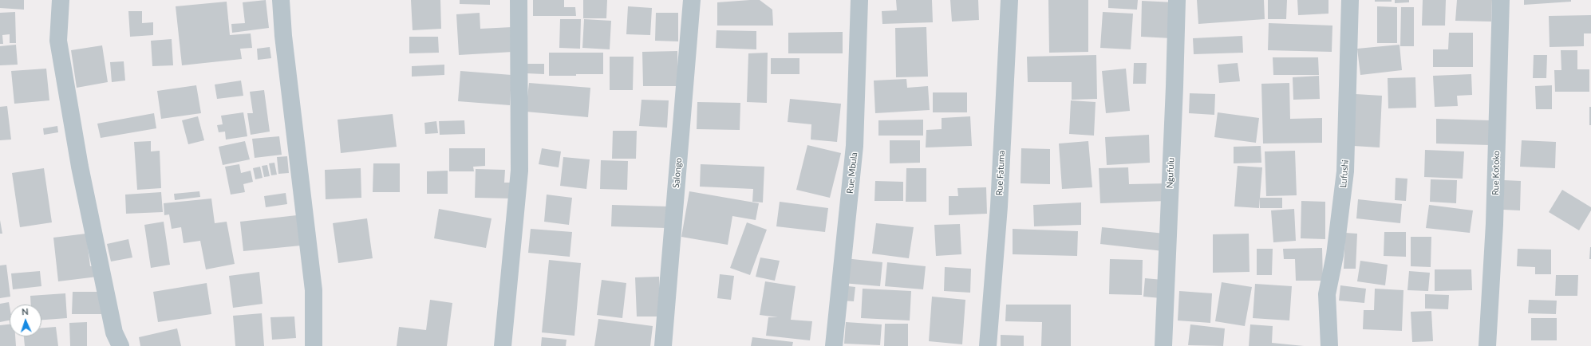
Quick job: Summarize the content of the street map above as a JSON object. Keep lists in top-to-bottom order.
{
  "streets": {
    "street": [
      "Salongo",
      "Rue Mbula",
      "Rue Fatuma",
      "Ngufulu",
      "Rue Kotoko",
      "Lufushi"
    ]
  },
  "north": "top"
}
